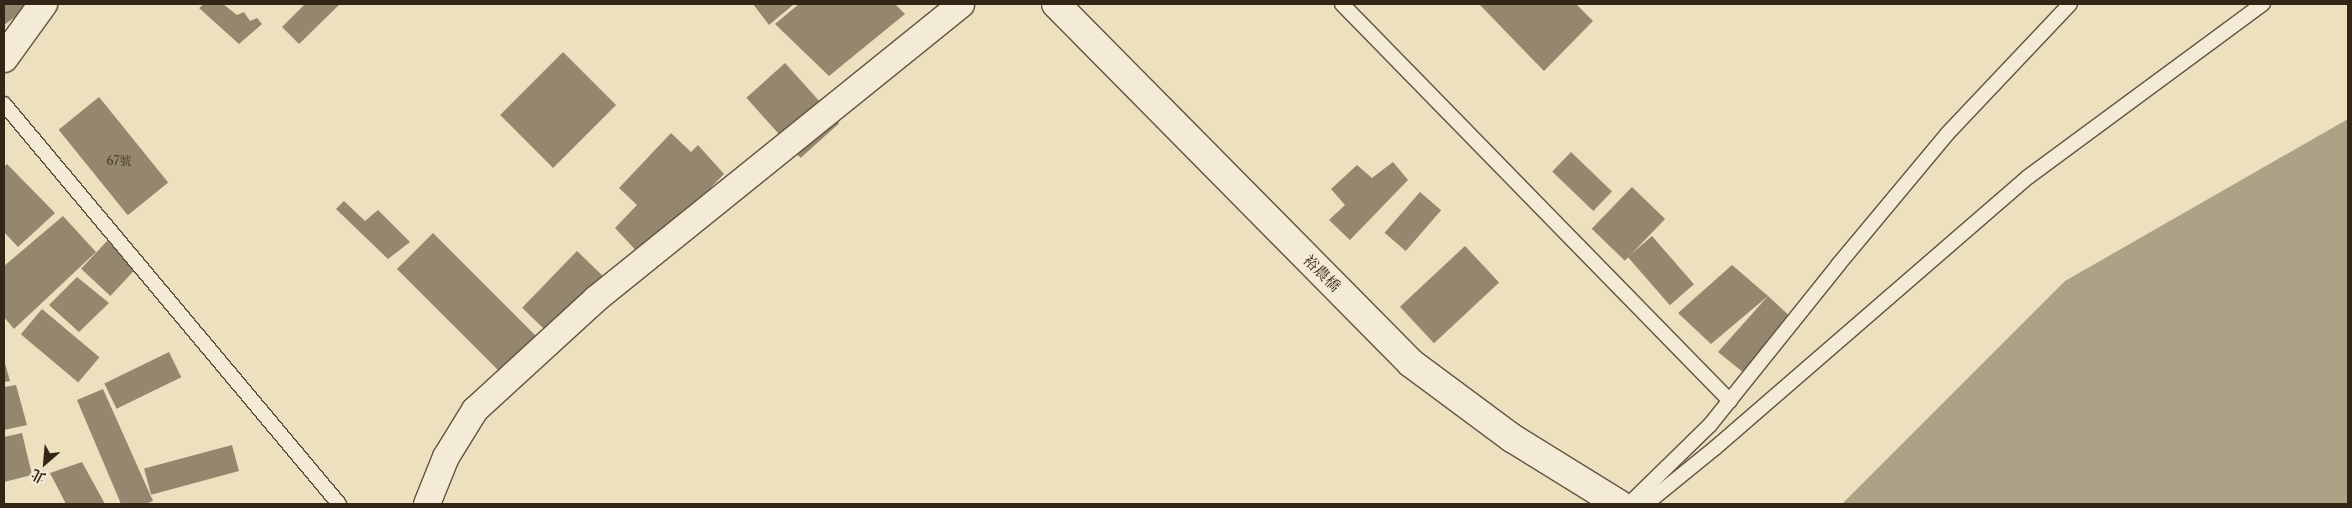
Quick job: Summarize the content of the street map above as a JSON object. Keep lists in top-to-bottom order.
{
  "streets": {
    "street": ["裕農橋"]
  },
  "house_numbers": ["67號"],
  "north": "bottom left"
}
